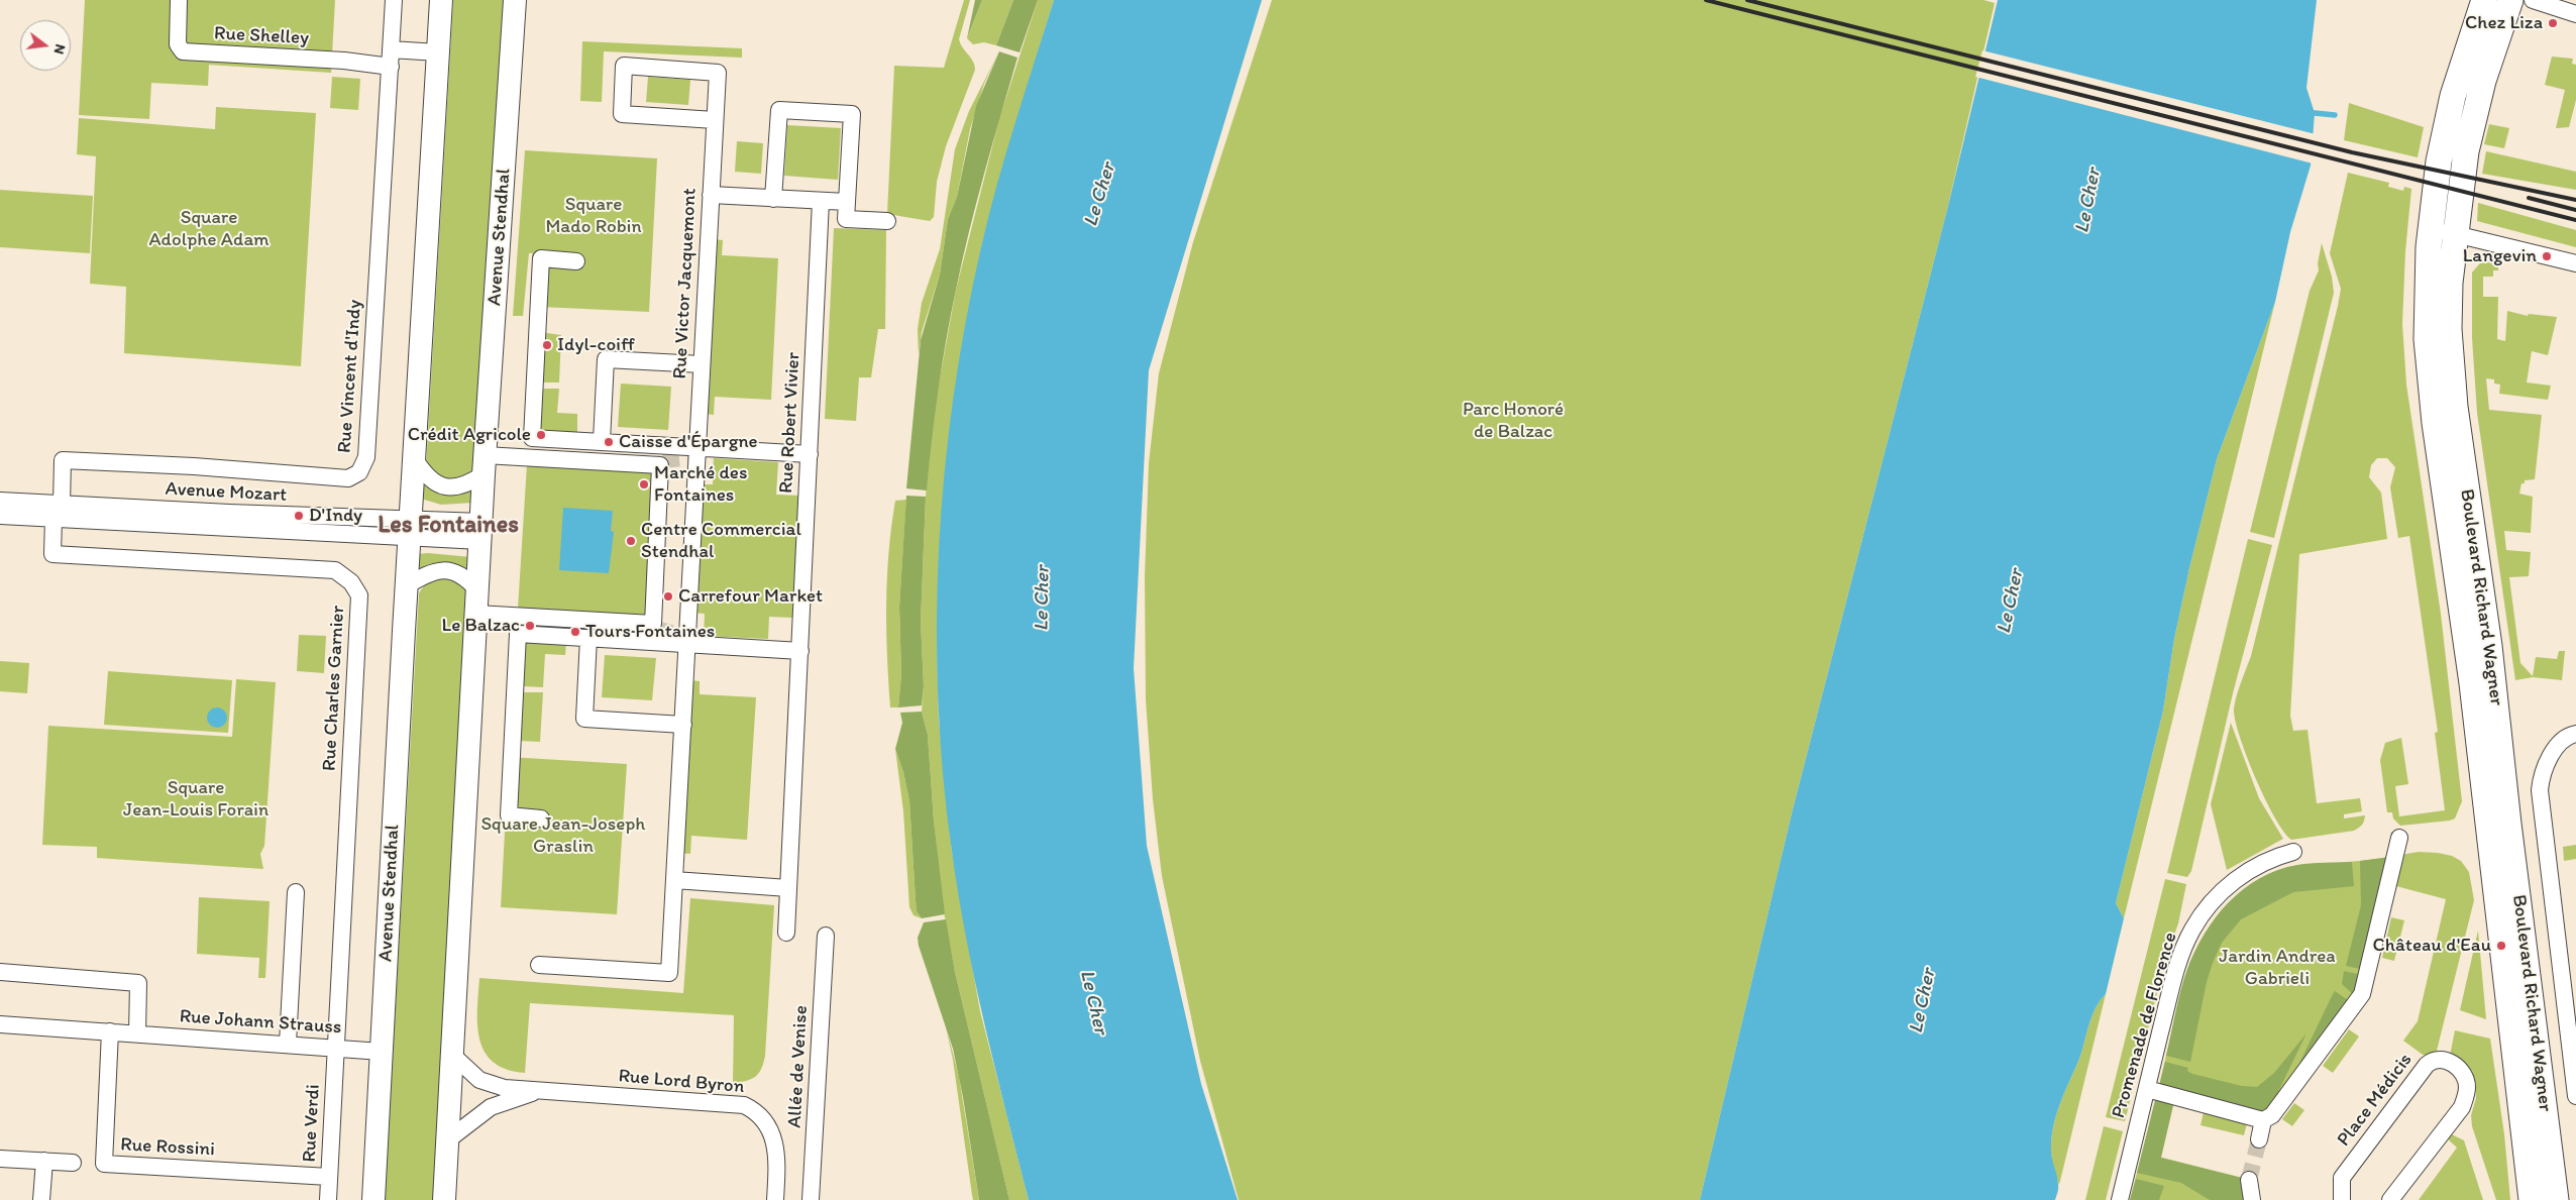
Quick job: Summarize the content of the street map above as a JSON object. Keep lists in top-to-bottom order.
{
  "streets": {
    "main road": ["Boulevard Richard Wagner"],
    "street": [
      "Rue Shelley",
      "Avenue Stendhal",
      "Rue Victor Jacquemont",
      "Rue Vincent d'Indy",
      "Rue Robert Vivier",
      "Avenue Mozart",
      "Rue Charles Garnier",
      "Rue Johann Strauss",
      "Promenade de Florence",
      "Allée de Venise",
      "Rue Lord Byron",
      "Place Médicis",
      "Rue Verdi",
      "Rue Rossini"
    ]
  },
  "crossings": [
    ["Rue Shelley", "Rue Vincent d'Indy"],
    ["Avenue Stendhal", "Avenue Mozart"],
    ["Avenue Stendhal", "Rue Johann Strauss"],
    ["Avenue Stendhal", "Rue Lord Byron"],
    ["Rue Vincent d'Indy", "Avenue Mozart"],
    ["Rue Vincent d'Indy", "Rue Charles Garnier"],
    ["Avenue Mozart", "Rue Charles Garnier"],
    ["Rue Charles Garnier", "Rue Johann Strauss"],
    ["Rue Charles Garnier", "Rue Verdi"],
    ["Rue Johann Strauss", "Rue Verdi"],
    ["Rue Johann Strauss", "Rue Rossini"],
    ["Rue Verdi", "Rue Rossini"]
  ],
  "districts": ["Les Fontaines"],
  "water": ["Le Cher"],
  "parks": [
    "Square Mado Robin",
    "Square Adolphe Adam",
    "Parc Honoré de Balzac",
    "Square Jean-Louis Forain",
    "Square Jean-Joseph Graslin",
    "Jardin Andrea Gabrieli"
  ],
  "places": [
    "Chez Liza",
    "Langevin",
    "Idyl-coiff",
    "Crédit Agricole",
    "Caisse d'Épargne",
    "Marché des Fontaines",
    "D'Indy",
    "Centre Commercial Stendhal",
    "Carrefour Market",
    "Le Balzac",
    "Tours Fontaines",
    "Château d'Eau"
  ],
  "north": "right"
}
